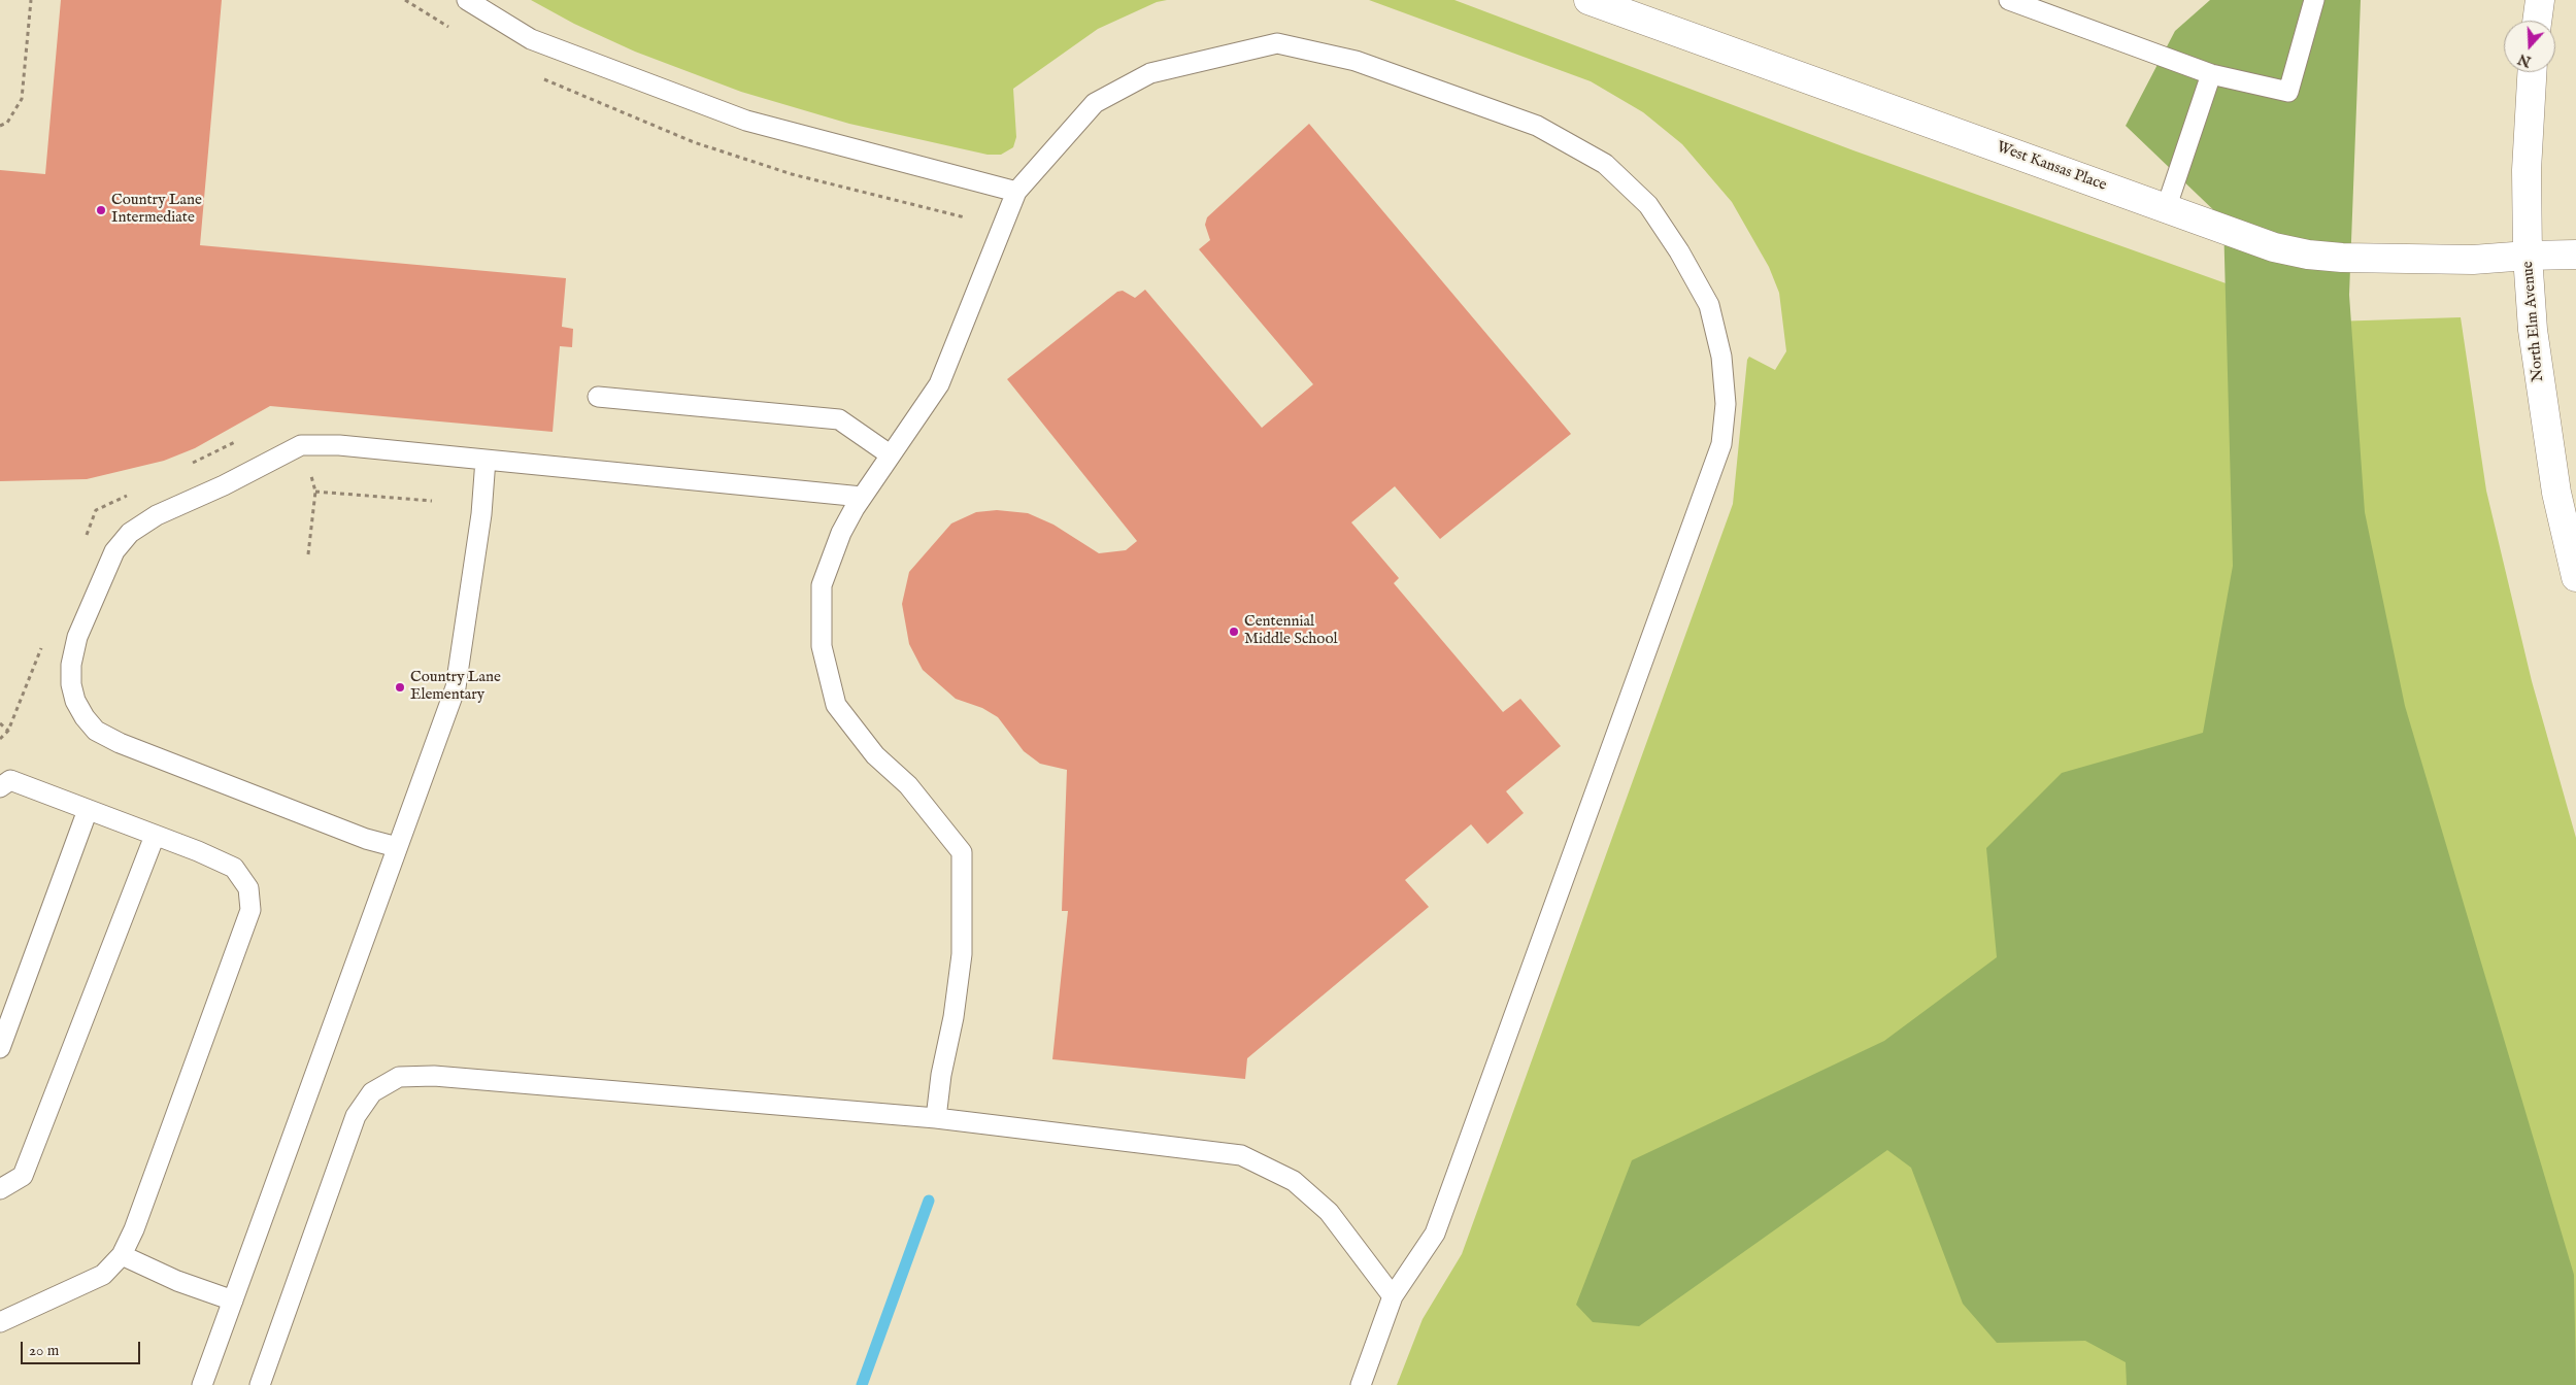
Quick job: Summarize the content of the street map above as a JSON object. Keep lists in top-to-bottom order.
{
  "streets": {
    "street": ["West Kansas Place", "North Elm Avenue"]
  },
  "crossings": [
    ["West Kansas Place", "North Elm Avenue"]
  ],
  "places": ["Country Lane Intermediate", "Centennial Middle School", "Country Lane Elementary"],
  "scale_bar": "20 m",
  "north": "bottom"
}
